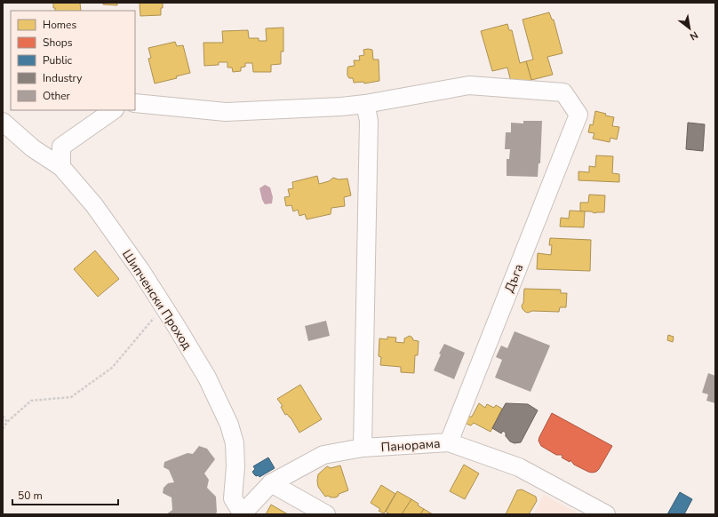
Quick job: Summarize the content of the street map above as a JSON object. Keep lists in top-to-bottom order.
{
  "streets": {
    "street": ["Дъга", "Шипченски Проход", "Панорама"]
  },
  "crossings": [
    ["Дъга", "Панорама"],
    ["Шипченски Проход", "Панорама"]
  ],
  "legend": [
    "Homes",
    "Shops",
    "Public",
    "Industry",
    "Other"
  ],
  "scale_bar": "50 m",
  "north": "bottom right"
}
